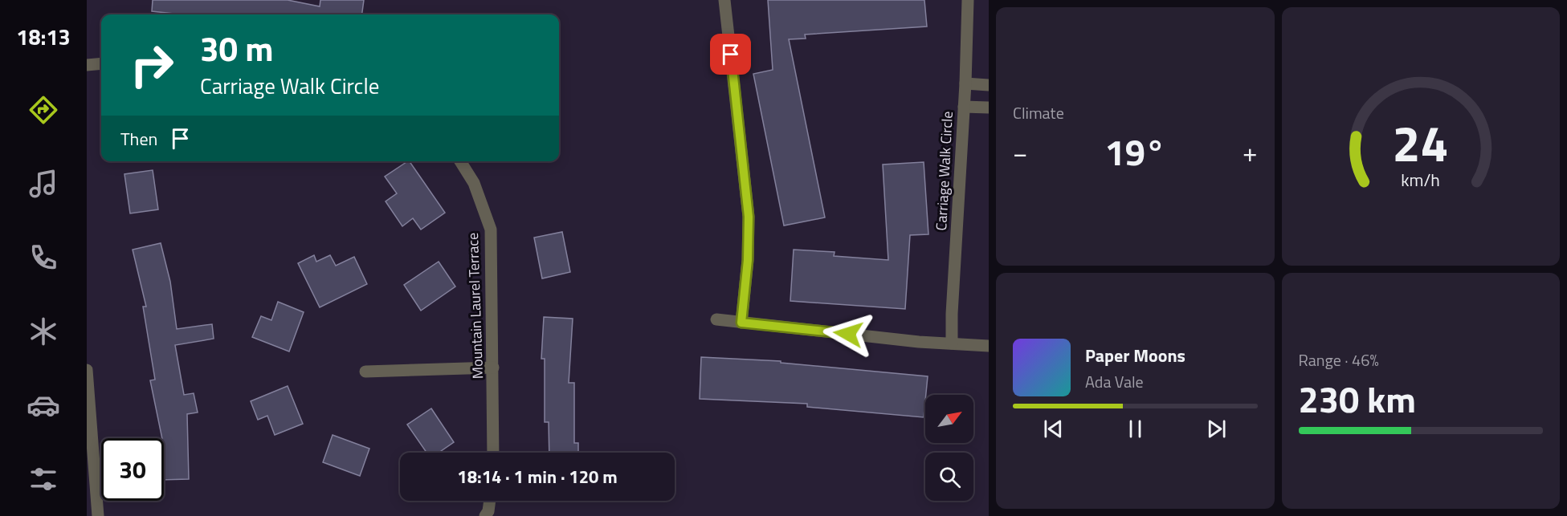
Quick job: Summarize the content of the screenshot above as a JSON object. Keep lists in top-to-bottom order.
{
  "streets": {
    "street": ["Carriage Walk Circle", "Mountain Laurel Terrace"]
  },
  "north": "top right",
  "page": {
    "tabs": "18:13",
    "tile": [
      "Climate",
      ["Range · 46%", "230 km"]
    ],
    "turn": ["30 m", "Carriage Walk Circle"],
    "then": "Then",
    "heat": ["−", "19°", "+"],
    "song": ["Paper Moons", "Ada Vale"],
    "limit": "30",
    "trip": "18:14 · 1 min · 120 m",
    "gauge": ["24", "km/h"]
  }
}
